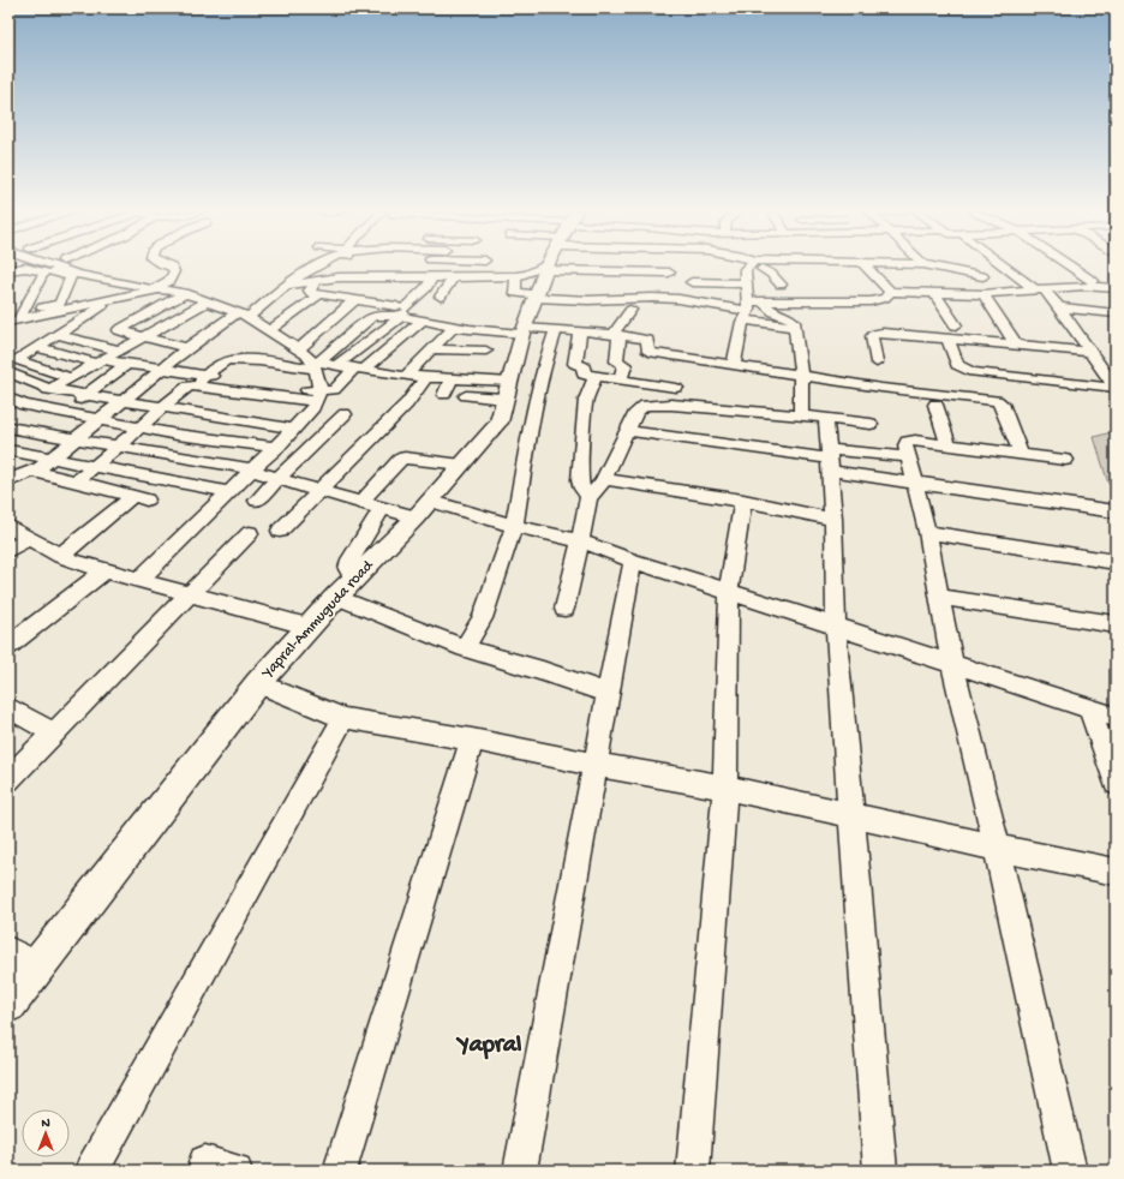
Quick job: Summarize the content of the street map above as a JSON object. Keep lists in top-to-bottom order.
{
  "streets": {
    "main road": ["Yapral-Ammuguda road"]
  },
  "districts": ["Yapral"],
  "north": "top"
}
